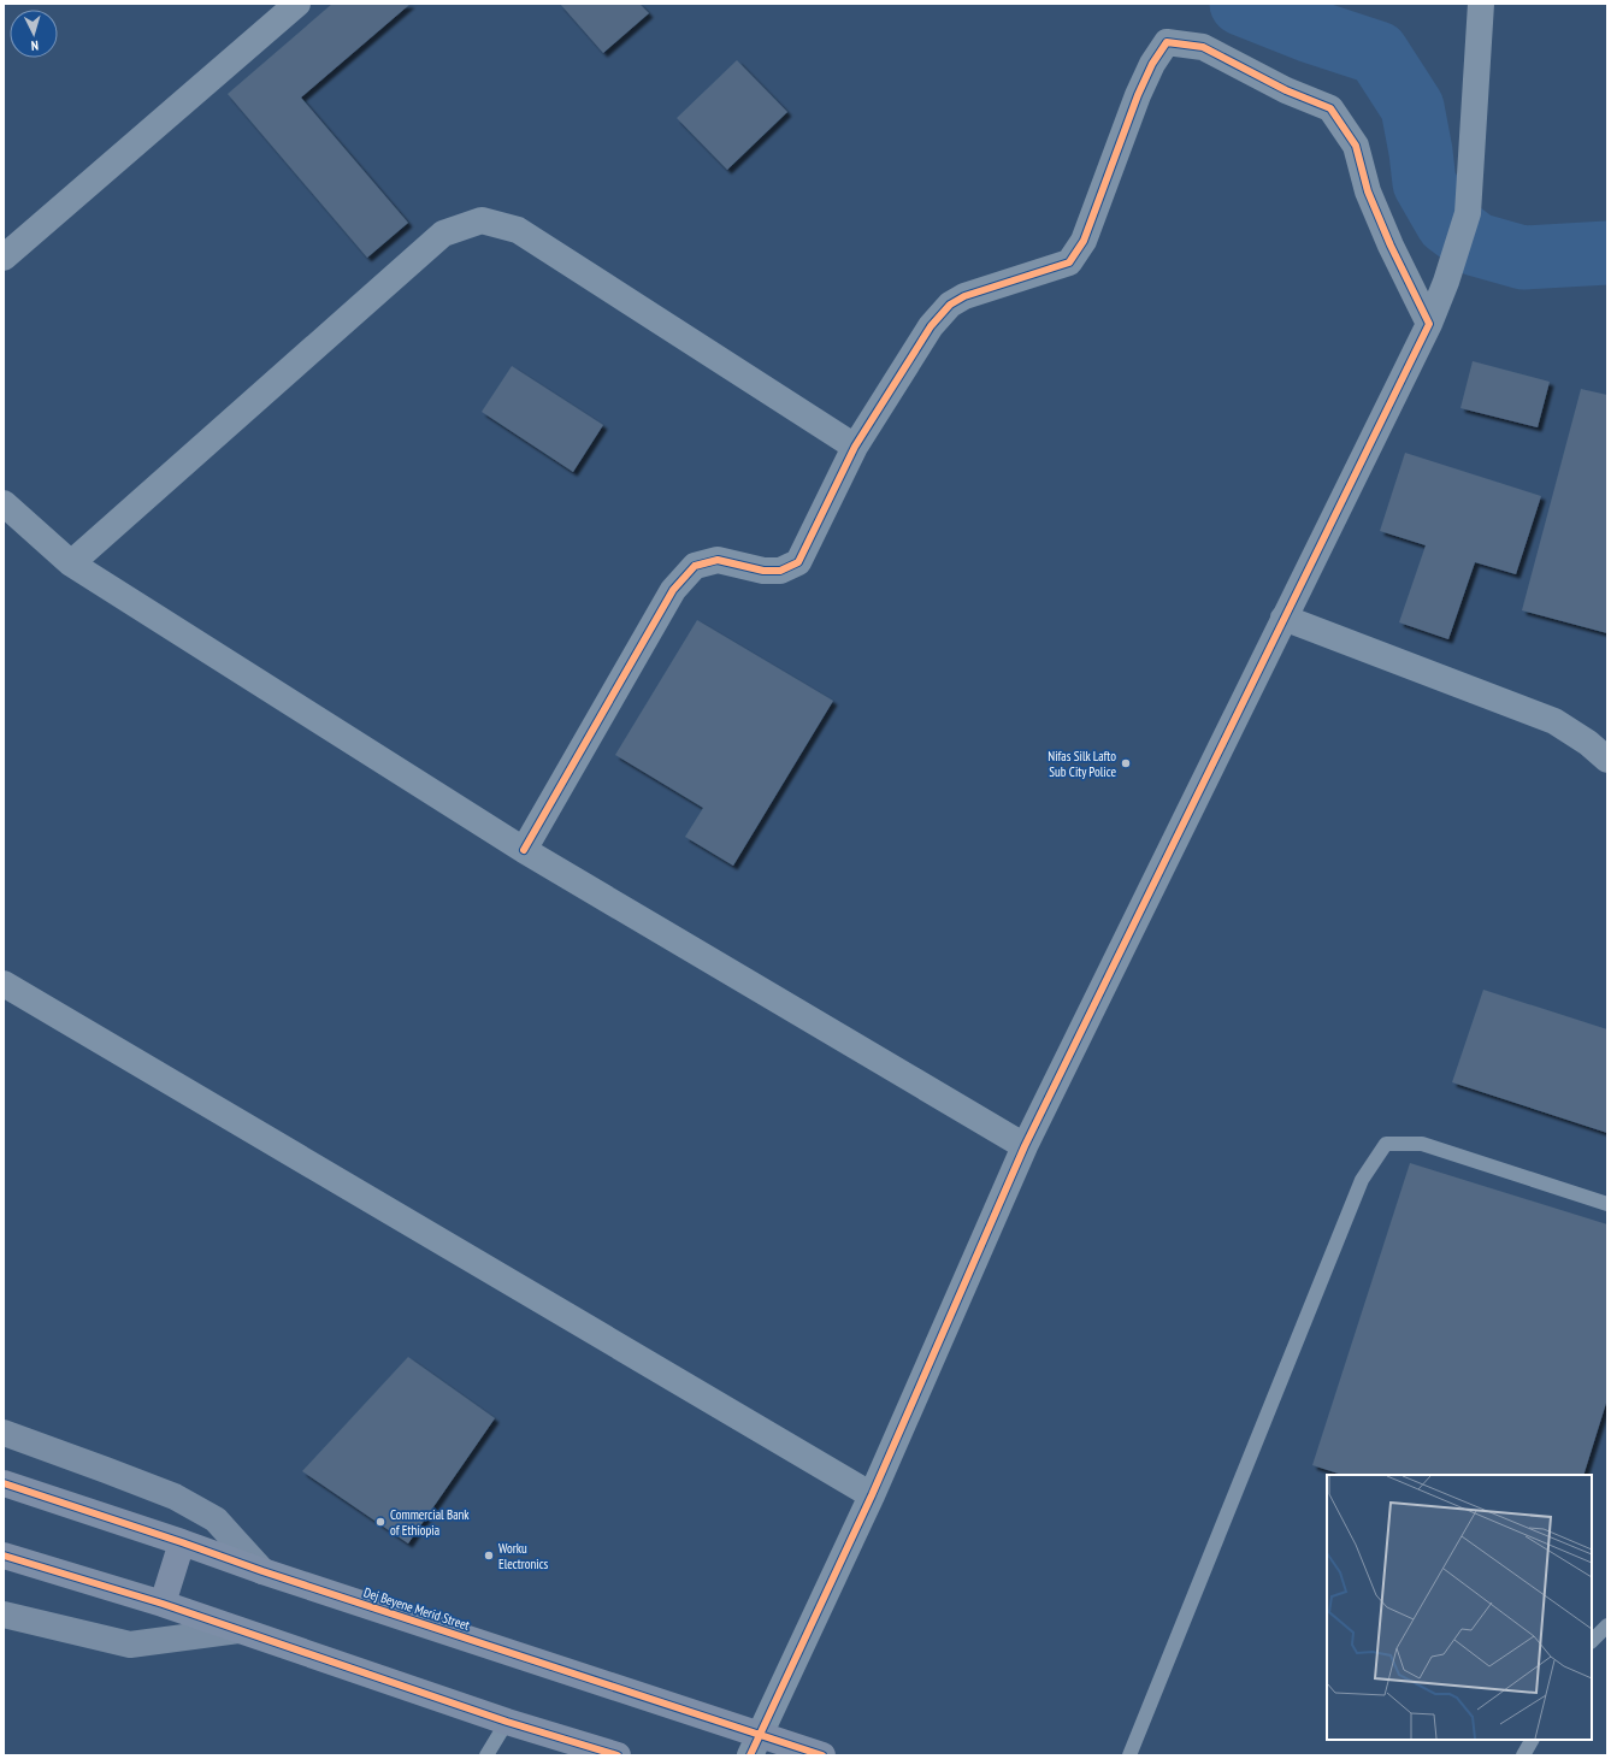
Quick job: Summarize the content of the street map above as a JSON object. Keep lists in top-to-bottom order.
{
  "streets": {
    "main road": ["Dej Beyene Merid Street"]
  },
  "places": ["Nifas Silk Lafto Sub City Police", "Commercial Bank of Ethiopia", "Worku Electronics"],
  "north": "bottom"
}
